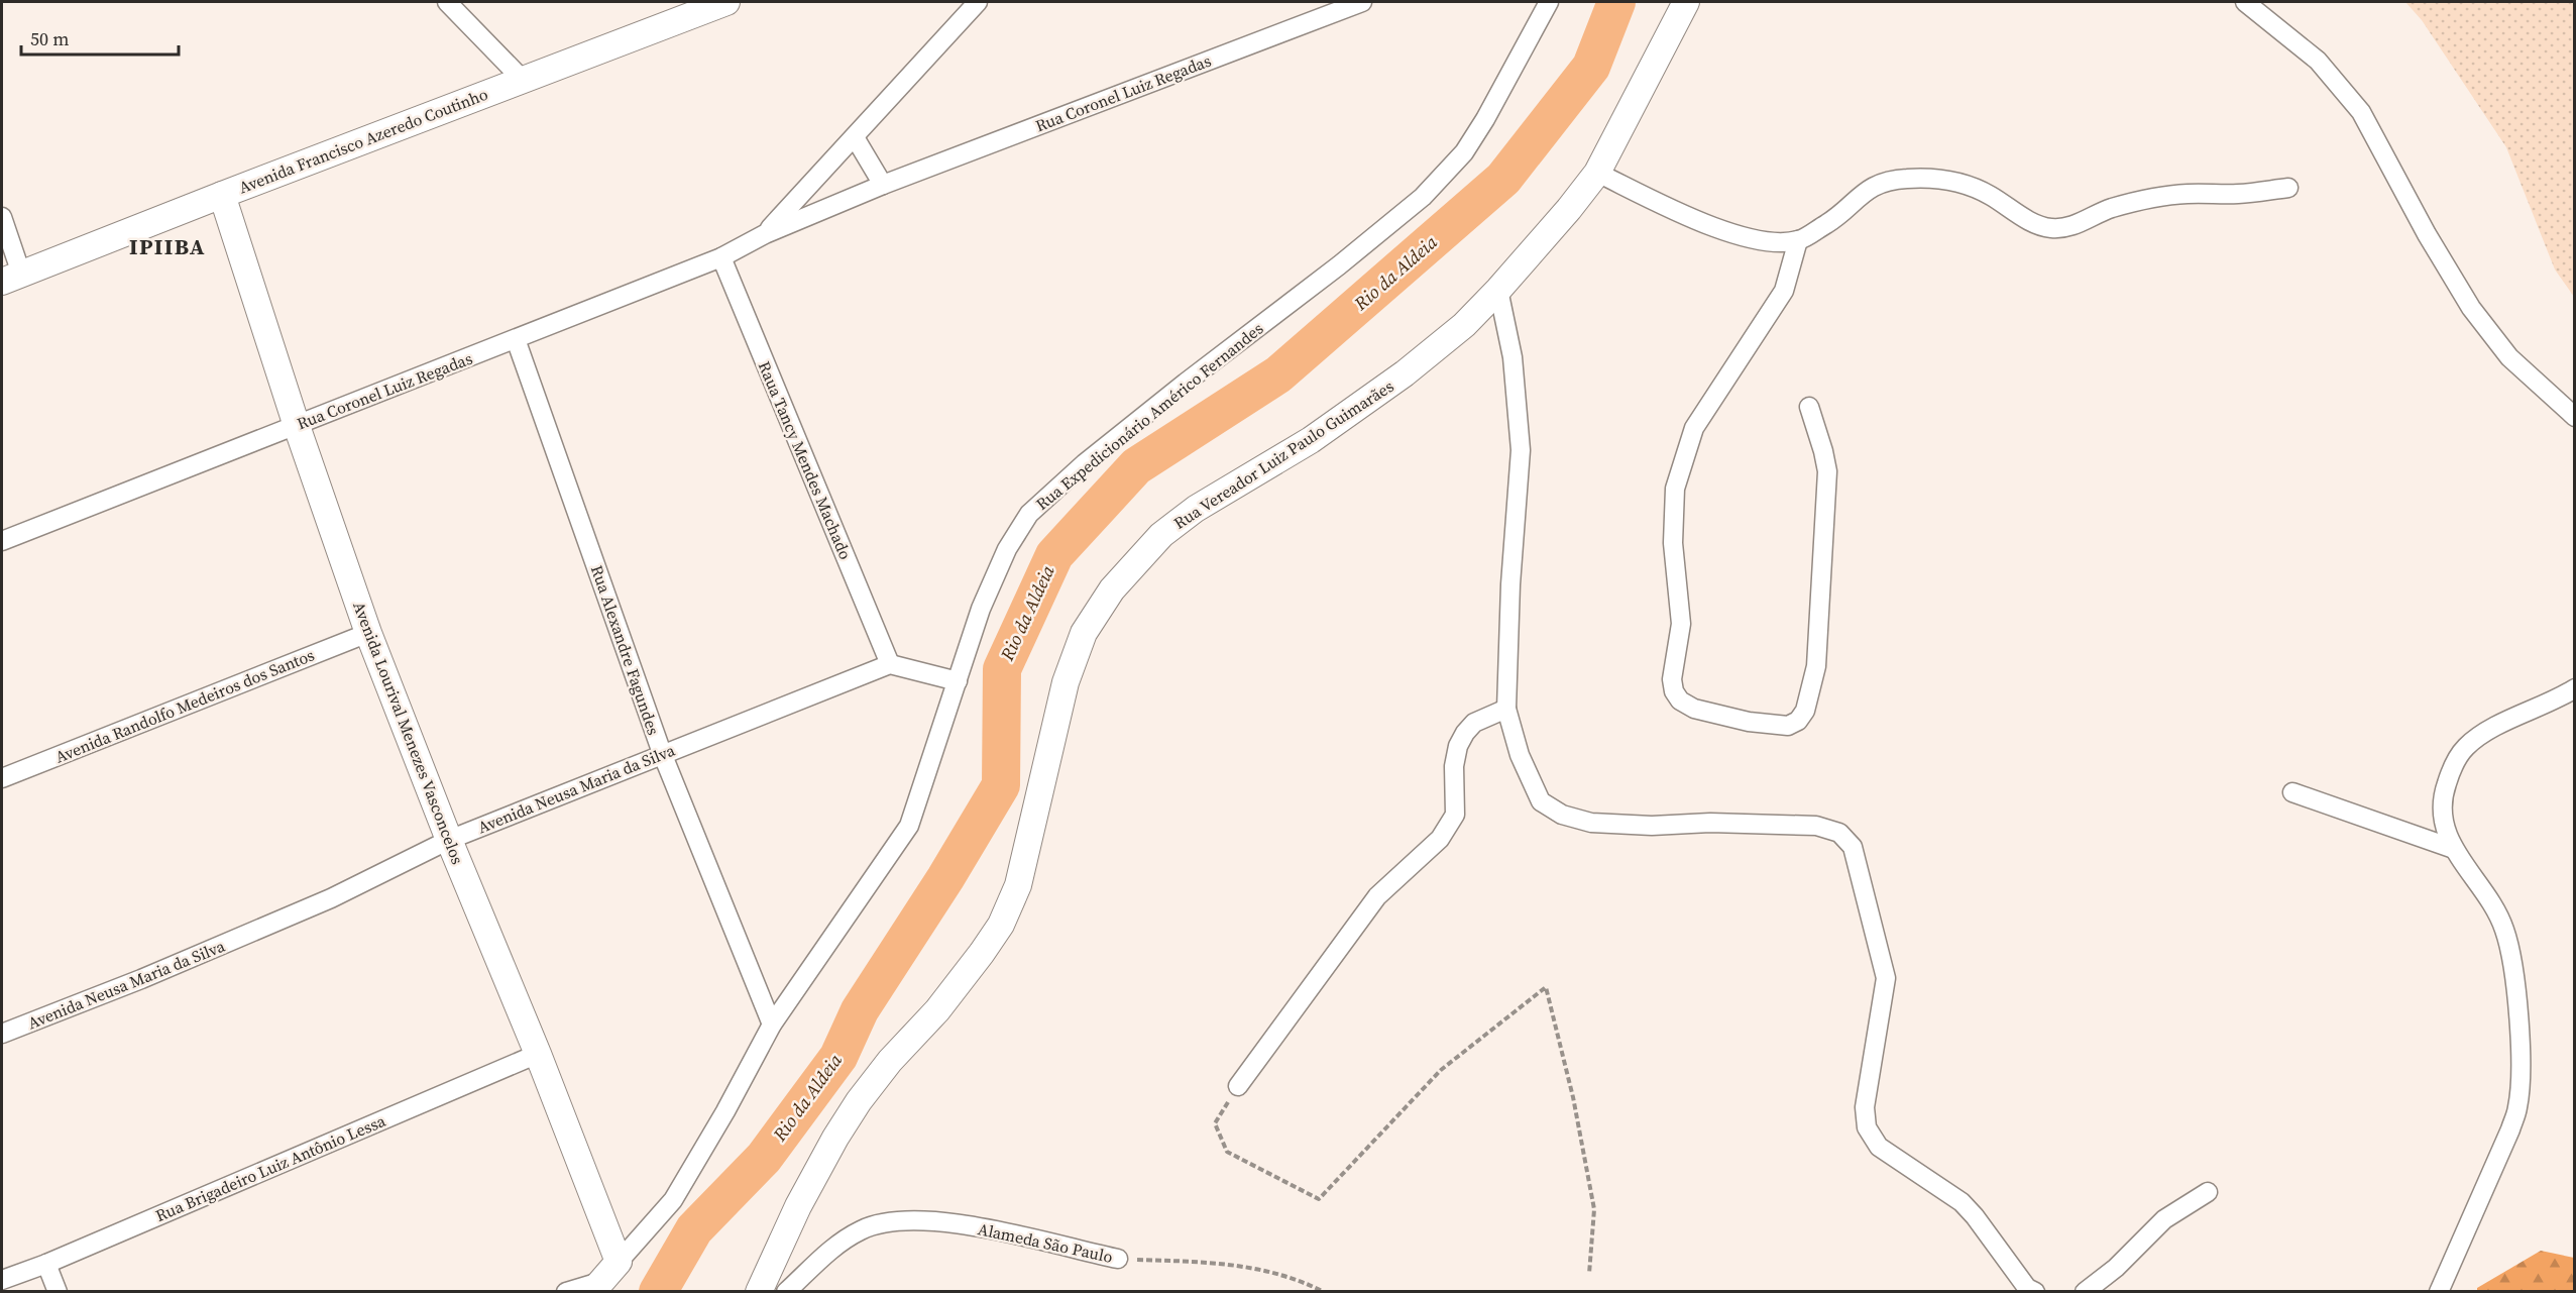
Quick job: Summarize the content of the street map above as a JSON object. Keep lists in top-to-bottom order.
{
  "streets": {
    "street": [
      "Rua Coronel Luiz Regadas",
      "Avenida Francisco Azeredo Coutinho",
      "Rua Expedicionário Américo Fernandes",
      "Rua Vereador Luiz Paulo Guimarães",
      "Raua Tancy Mendes Machado",
      "Rua Alexandre Fagundes",
      "Avenida Randolfo Medeiros dos Santos",
      "Avenida Lourival Menezes Vasconcelos",
      "Avenida Neusa Maria da Silva",
      "Rua Brigadeiro Luiz Antônio Lessa",
      "Alameda São Paulo"
    ]
  },
  "crossings": [
    ["Rua Coronel Luiz Regadas", "Raua Tancy Mendes Machado"],
    ["Rua Coronel Luiz Regadas", "Rua Alexandre Fagundes"],
    ["Rua Coronel Luiz Regadas", "Avenida Lourival Menezes Vasconcelos"],
    ["Avenida Francisco Azeredo Coutinho", "Avenida Lourival Menezes Vasconcelos"],
    ["Rua Expedicionário Américo Fernandes", "Rua Alexandre Fagundes"],
    ["Rua Expedicionário Américo Fernandes", "Avenida Lourival Menezes Vasconcelos"],
    ["Raua Tancy Mendes Machado", "Avenida Neusa Maria da Silva"],
    ["Rua Alexandre Fagundes", "Avenida Neusa Maria da Silva"],
    ["Avenida Randolfo Medeiros dos Santos", "Avenida Lourival Menezes Vasconcelos"],
    ["Avenida Lourival Menezes Vasconcelos", "Avenida Neusa Maria da Silva"],
    ["Avenida Lourival Menezes Vasconcelos", "Rua Brigadeiro Luiz Antônio Lessa"]
  ],
  "districts": ["IPIIBA"],
  "water": ["Rio da Aldeia"],
  "scale_bar": "50 m"
}
